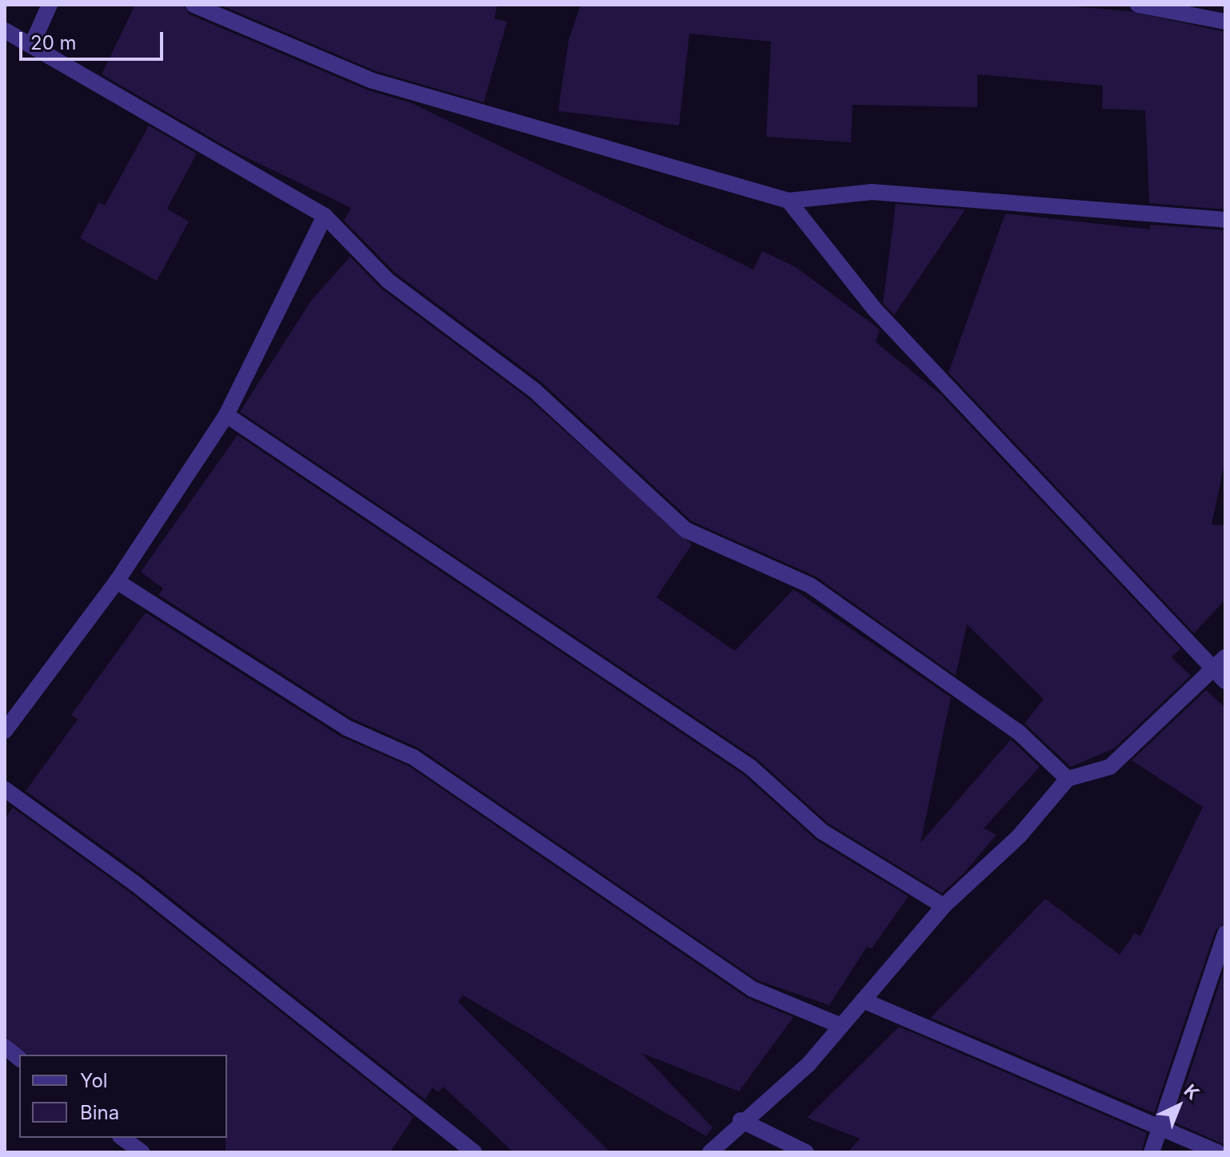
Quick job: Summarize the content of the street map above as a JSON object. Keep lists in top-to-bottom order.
{
  "legend": ["Yol", "Bina"],
  "scale_bar": "20 m",
  "north": "top right"
}
